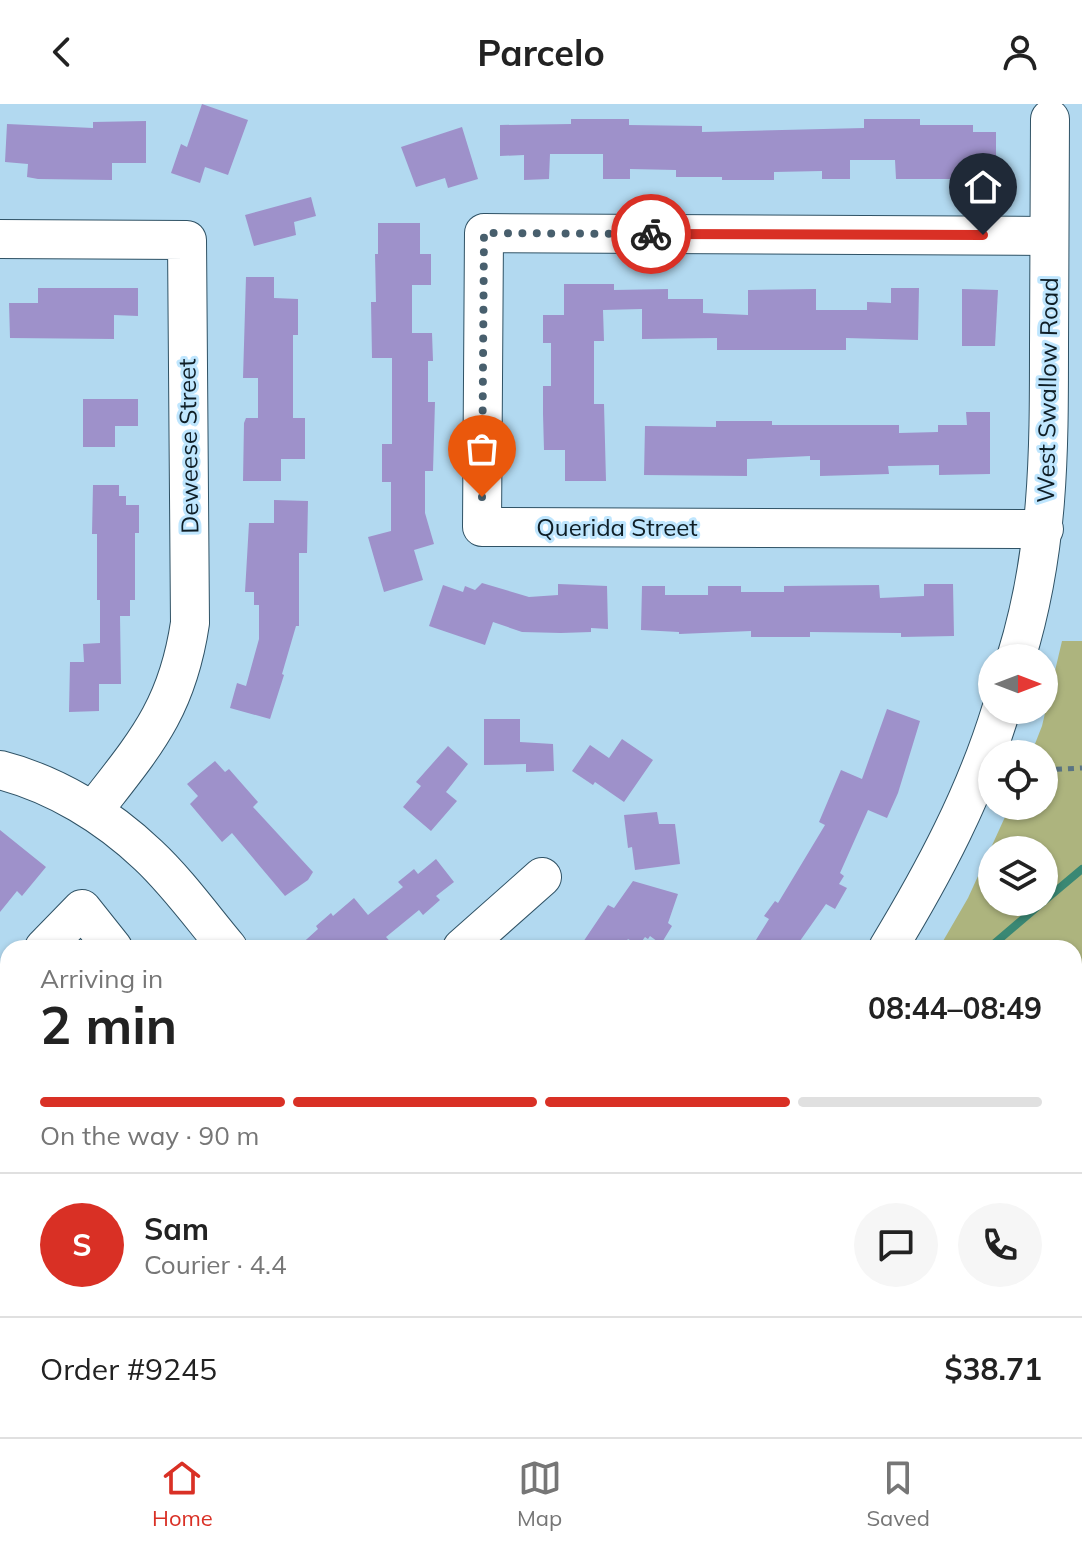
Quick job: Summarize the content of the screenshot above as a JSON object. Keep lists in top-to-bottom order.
{
  "streets": {
    "street": ["West Swallow Road", "Deweese Street", "Querida Street"]
  },
  "crossings": [
    ["West Swallow Road", "Querida Street"]
  ],
  "north": "right",
  "page": {
    "header": "Parcelo",
    "heading": ["2 min", "Arriving in", "08:44–08:49"],
    "panel": [
      "Sam",
      "Courier · 4.4",
      "Order #9245",
      "$38.71"
    ],
    "bar": "On the way · 90 m",
    "round": "S",
    "tabs": ["Home", "Map", "Saved"]
  }
}
